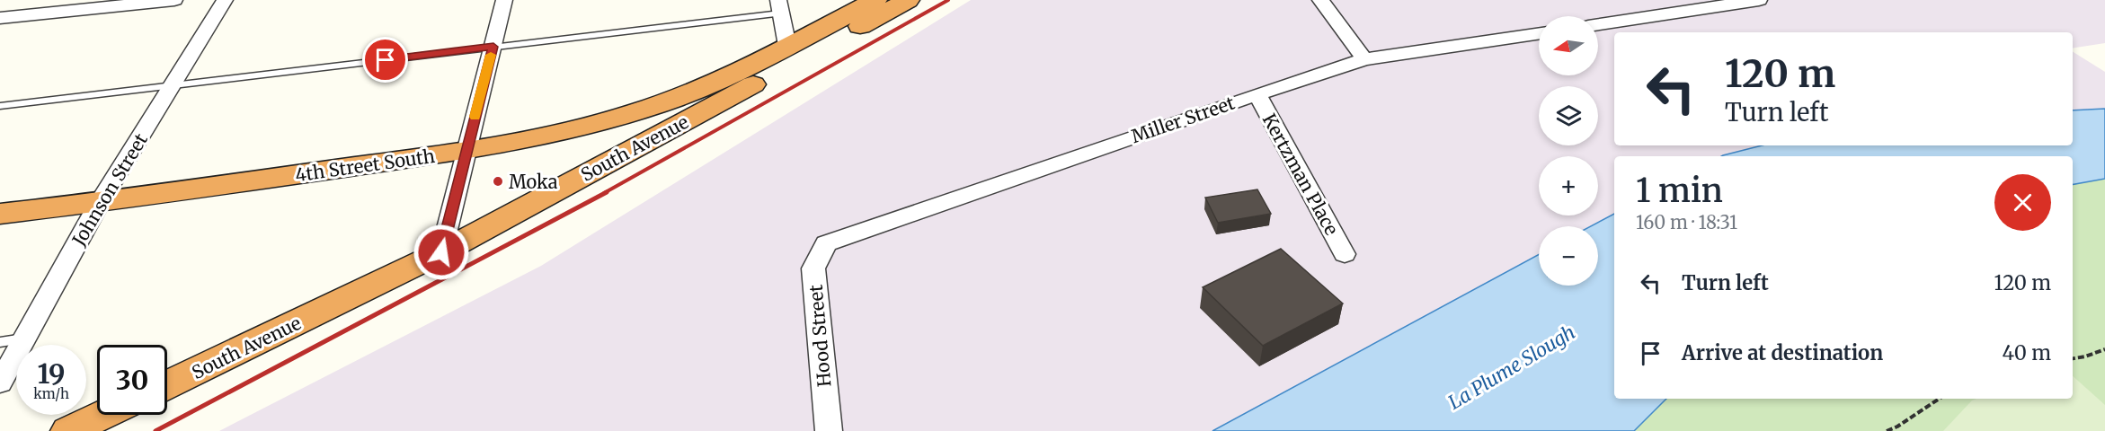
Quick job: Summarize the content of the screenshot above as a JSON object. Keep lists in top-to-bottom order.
{
  "streets": {
    "highway": ["South Avenue", "4th Street South"],
    "street": [
      "Miller Street",
      "Kertzman Place",
      "Johnson Street",
      "Hood Street"
    ]
  },
  "crossings": [
    ["Miller Street", "Kertzman Place"],
    ["Miller Street", "Hood Street"],
    ["4th Street South", "Johnson Street"]
  ],
  "water": ["La Plume Slough"],
  "places": ["Moka"],
  "north": "left",
  "page": {
    "map_buttons": ["+", "−"],
    "turn": ["120 m", "Turn left"],
    "heading": ["1 min", "160 m · 18:31"],
    "list": [
      {
        "name": "Turn left",
        "value": "120 m"
      },
      {
        "name": "Arrive at destination",
        "value": "40 m"
      }
    ],
    "speed": "19 km/h",
    "limit": "30"
  }
}
